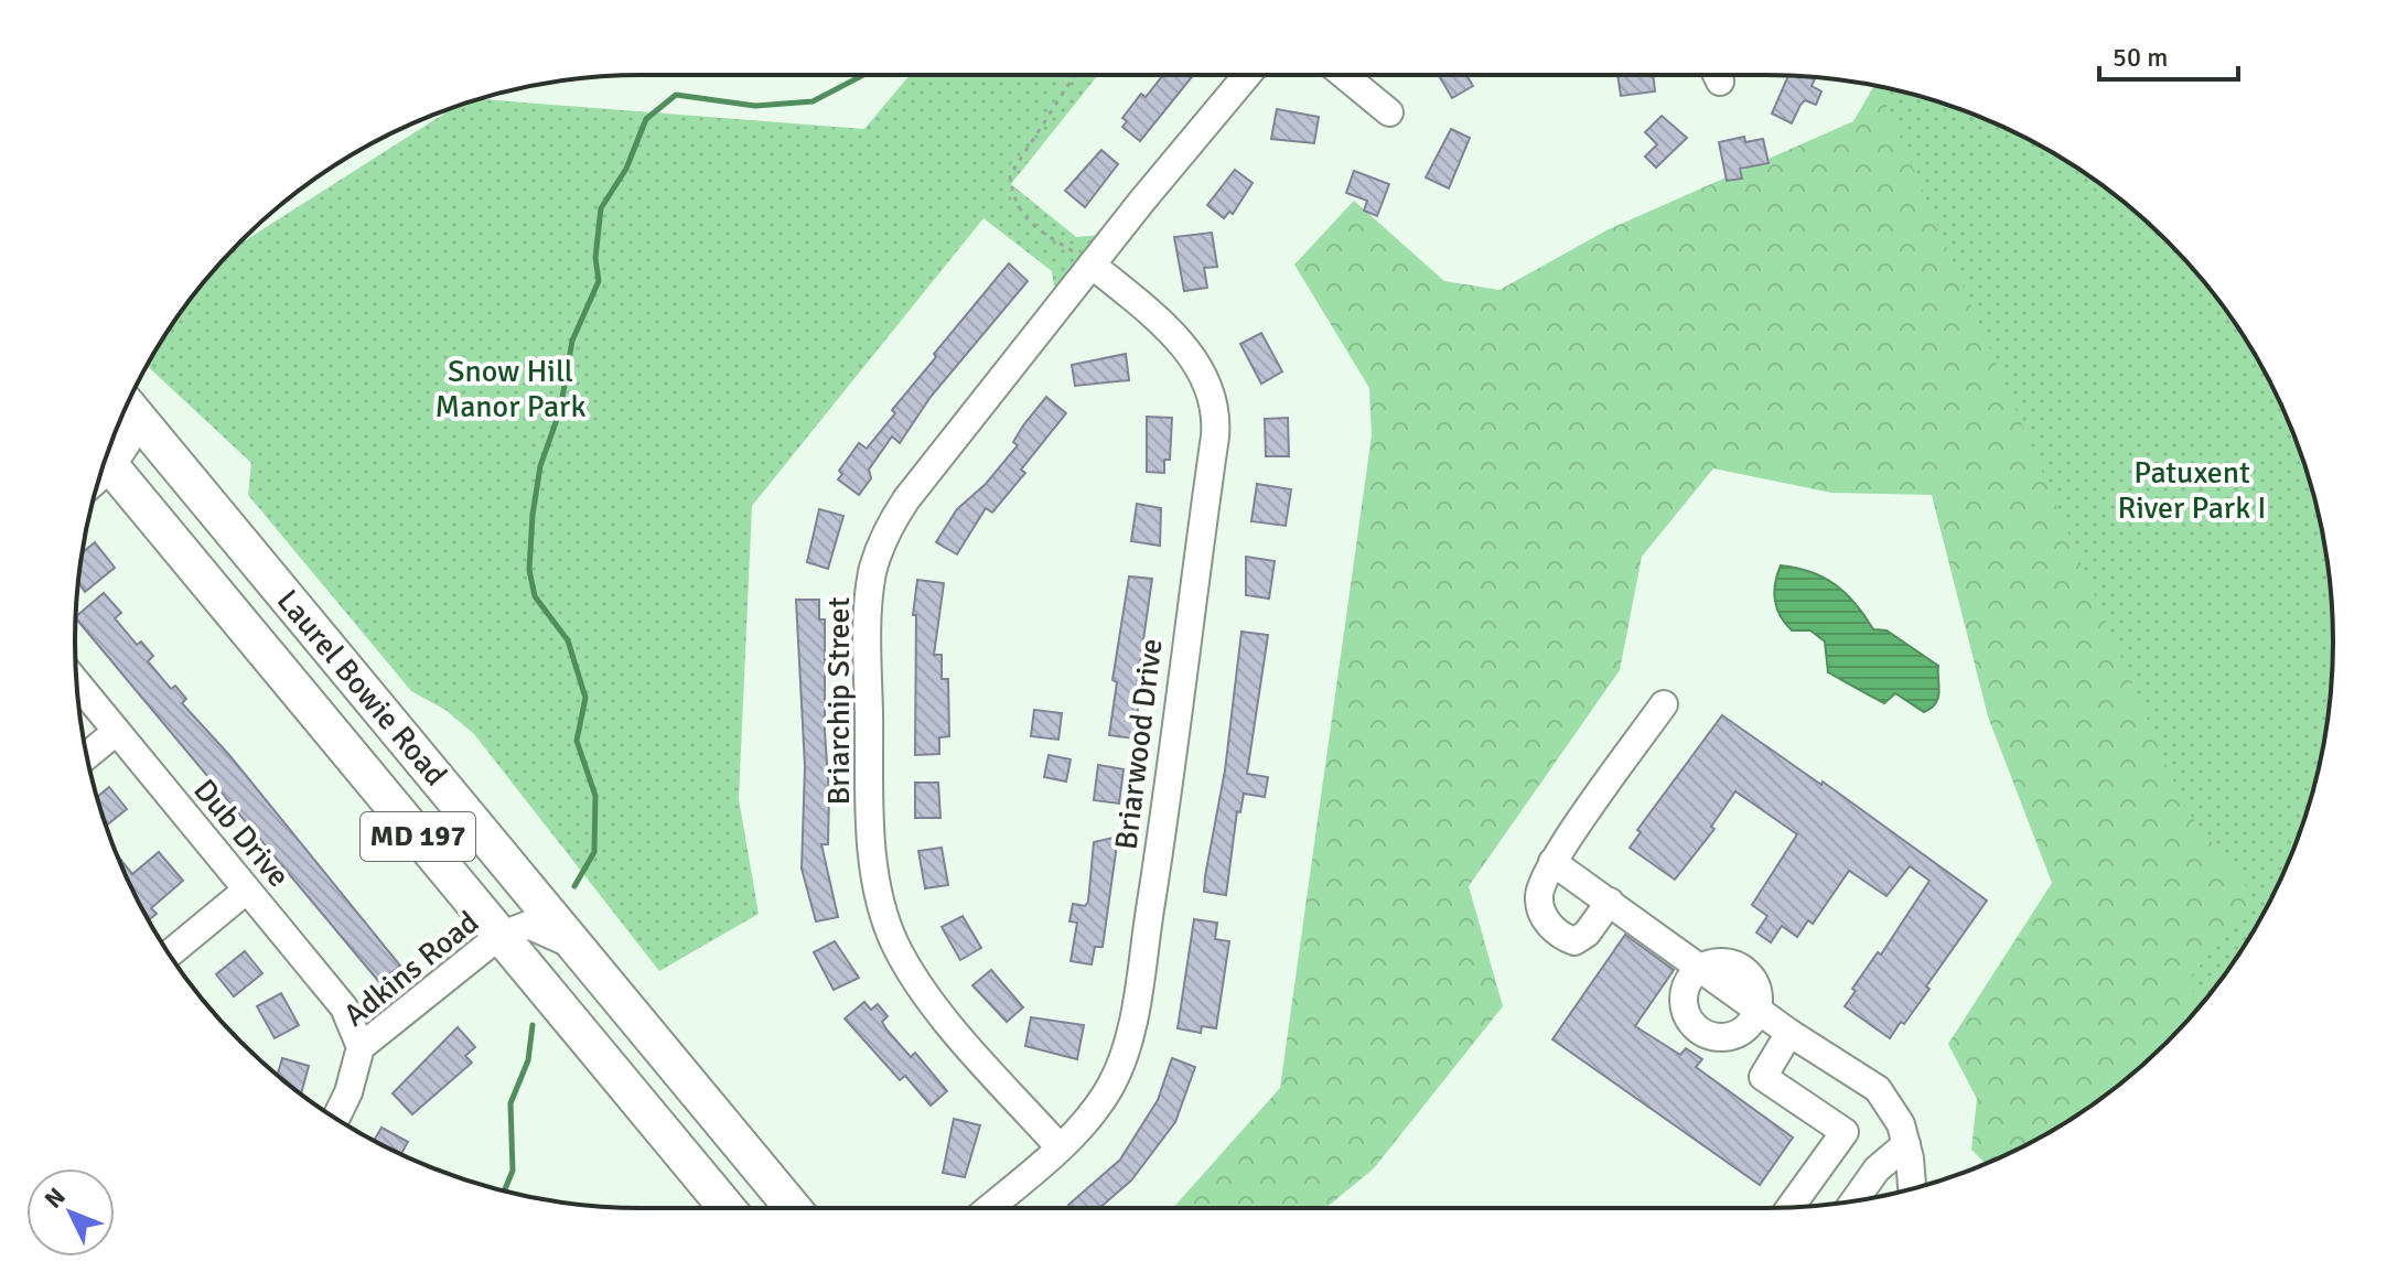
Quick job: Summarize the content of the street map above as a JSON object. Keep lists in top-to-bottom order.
{
  "streets": {
    "main road": ["Laurel Bowie Road", "MD 197"],
    "street": [
      "Briarchip Street",
      "Briarwood Drive",
      "Dub Drive",
      "Adkins Road"
    ]
  },
  "crossings": [
    ["Laurel Bowie Road", "Adkins Road"],
    ["Briarchip Street", "Briarwood Drive"],
    ["Dub Drive", "Adkins Road"]
  ],
  "parks": ["Snow Hill Manor Park", "Patuxent River Park I"],
  "scale_bar": "50 m",
  "north": "top left"
}
